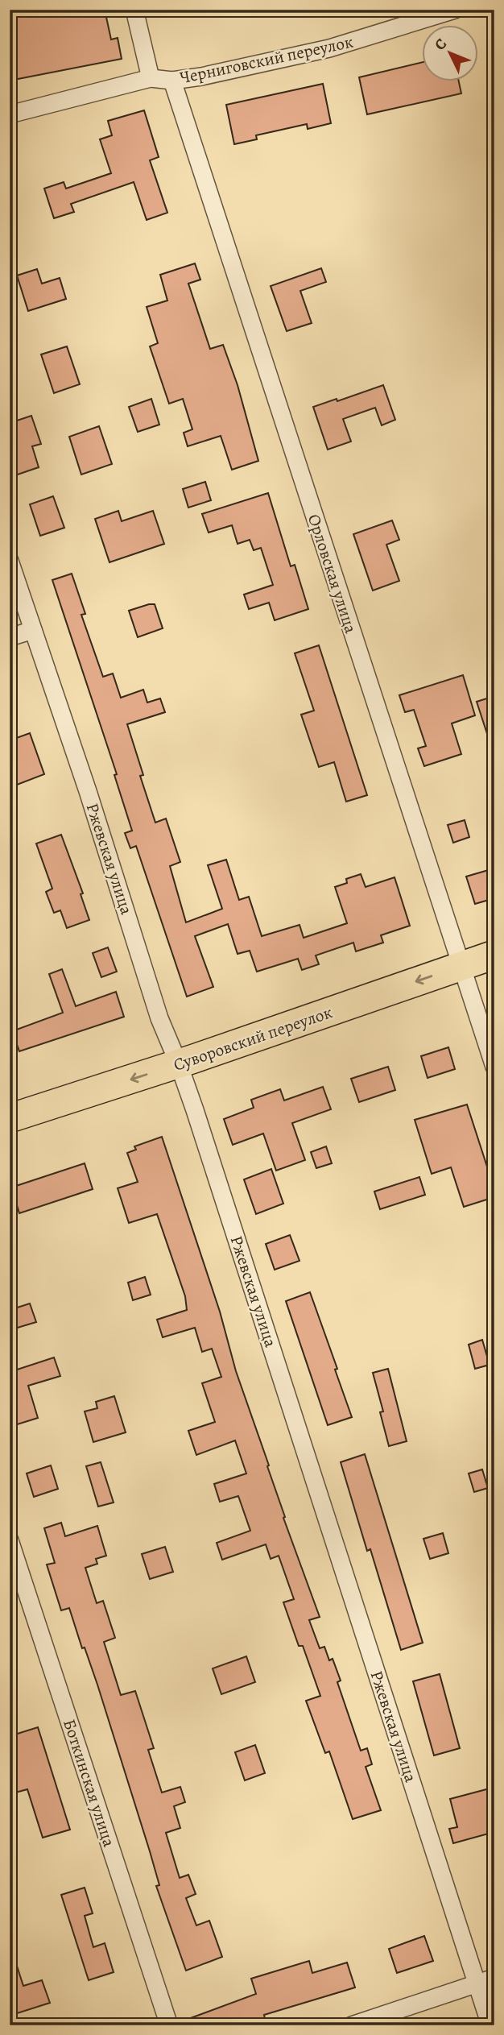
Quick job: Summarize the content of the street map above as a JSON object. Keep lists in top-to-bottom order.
{
  "streets": {
    "main road": ["Суворовский переулок"],
    "street": [
      "Черниговский переулок",
      "Орловская улица",
      "Ржевская улица",
      "Боткинская улица"
    ]
  },
  "crossings": [
    ["Черниговский переулок", "Орловская улица"],
    ["Орловская улица", "Суворовский переулок"],
    ["Ржевская улица", "Суворовский переулок"]
  ],
  "one_way": ["Суворовский переулок"],
  "north": "top left"
}
